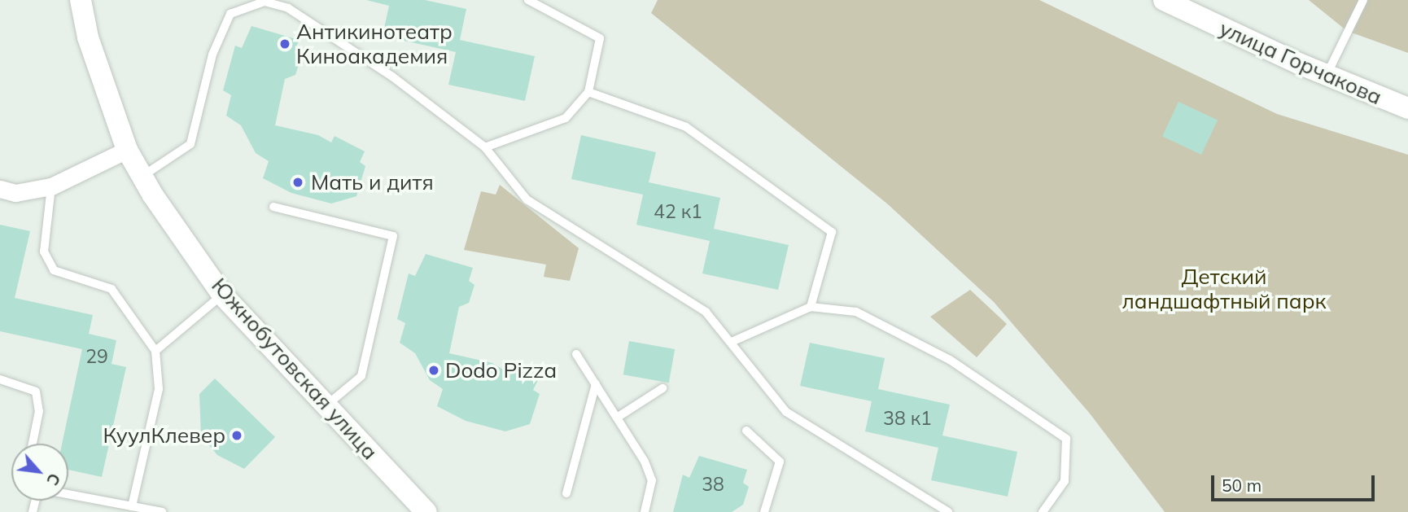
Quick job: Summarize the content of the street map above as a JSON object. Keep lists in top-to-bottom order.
{
  "streets": {
    "street": ["улица Горчакова", "Южнобутовская улица"]
  },
  "parks": ["Детский ландшафтный парк"],
  "places": [
    "Антикинотеатр Киноакадемия",
    "Мать и дитя",
    "Dodo Pizza",
    "КуулКлевер"
  ],
  "house_numbers": [
    "42 к1",
    "29",
    "38 к1",
    "38"
  ],
  "scale_bar": "50 m",
  "north": "bottom right"
}
